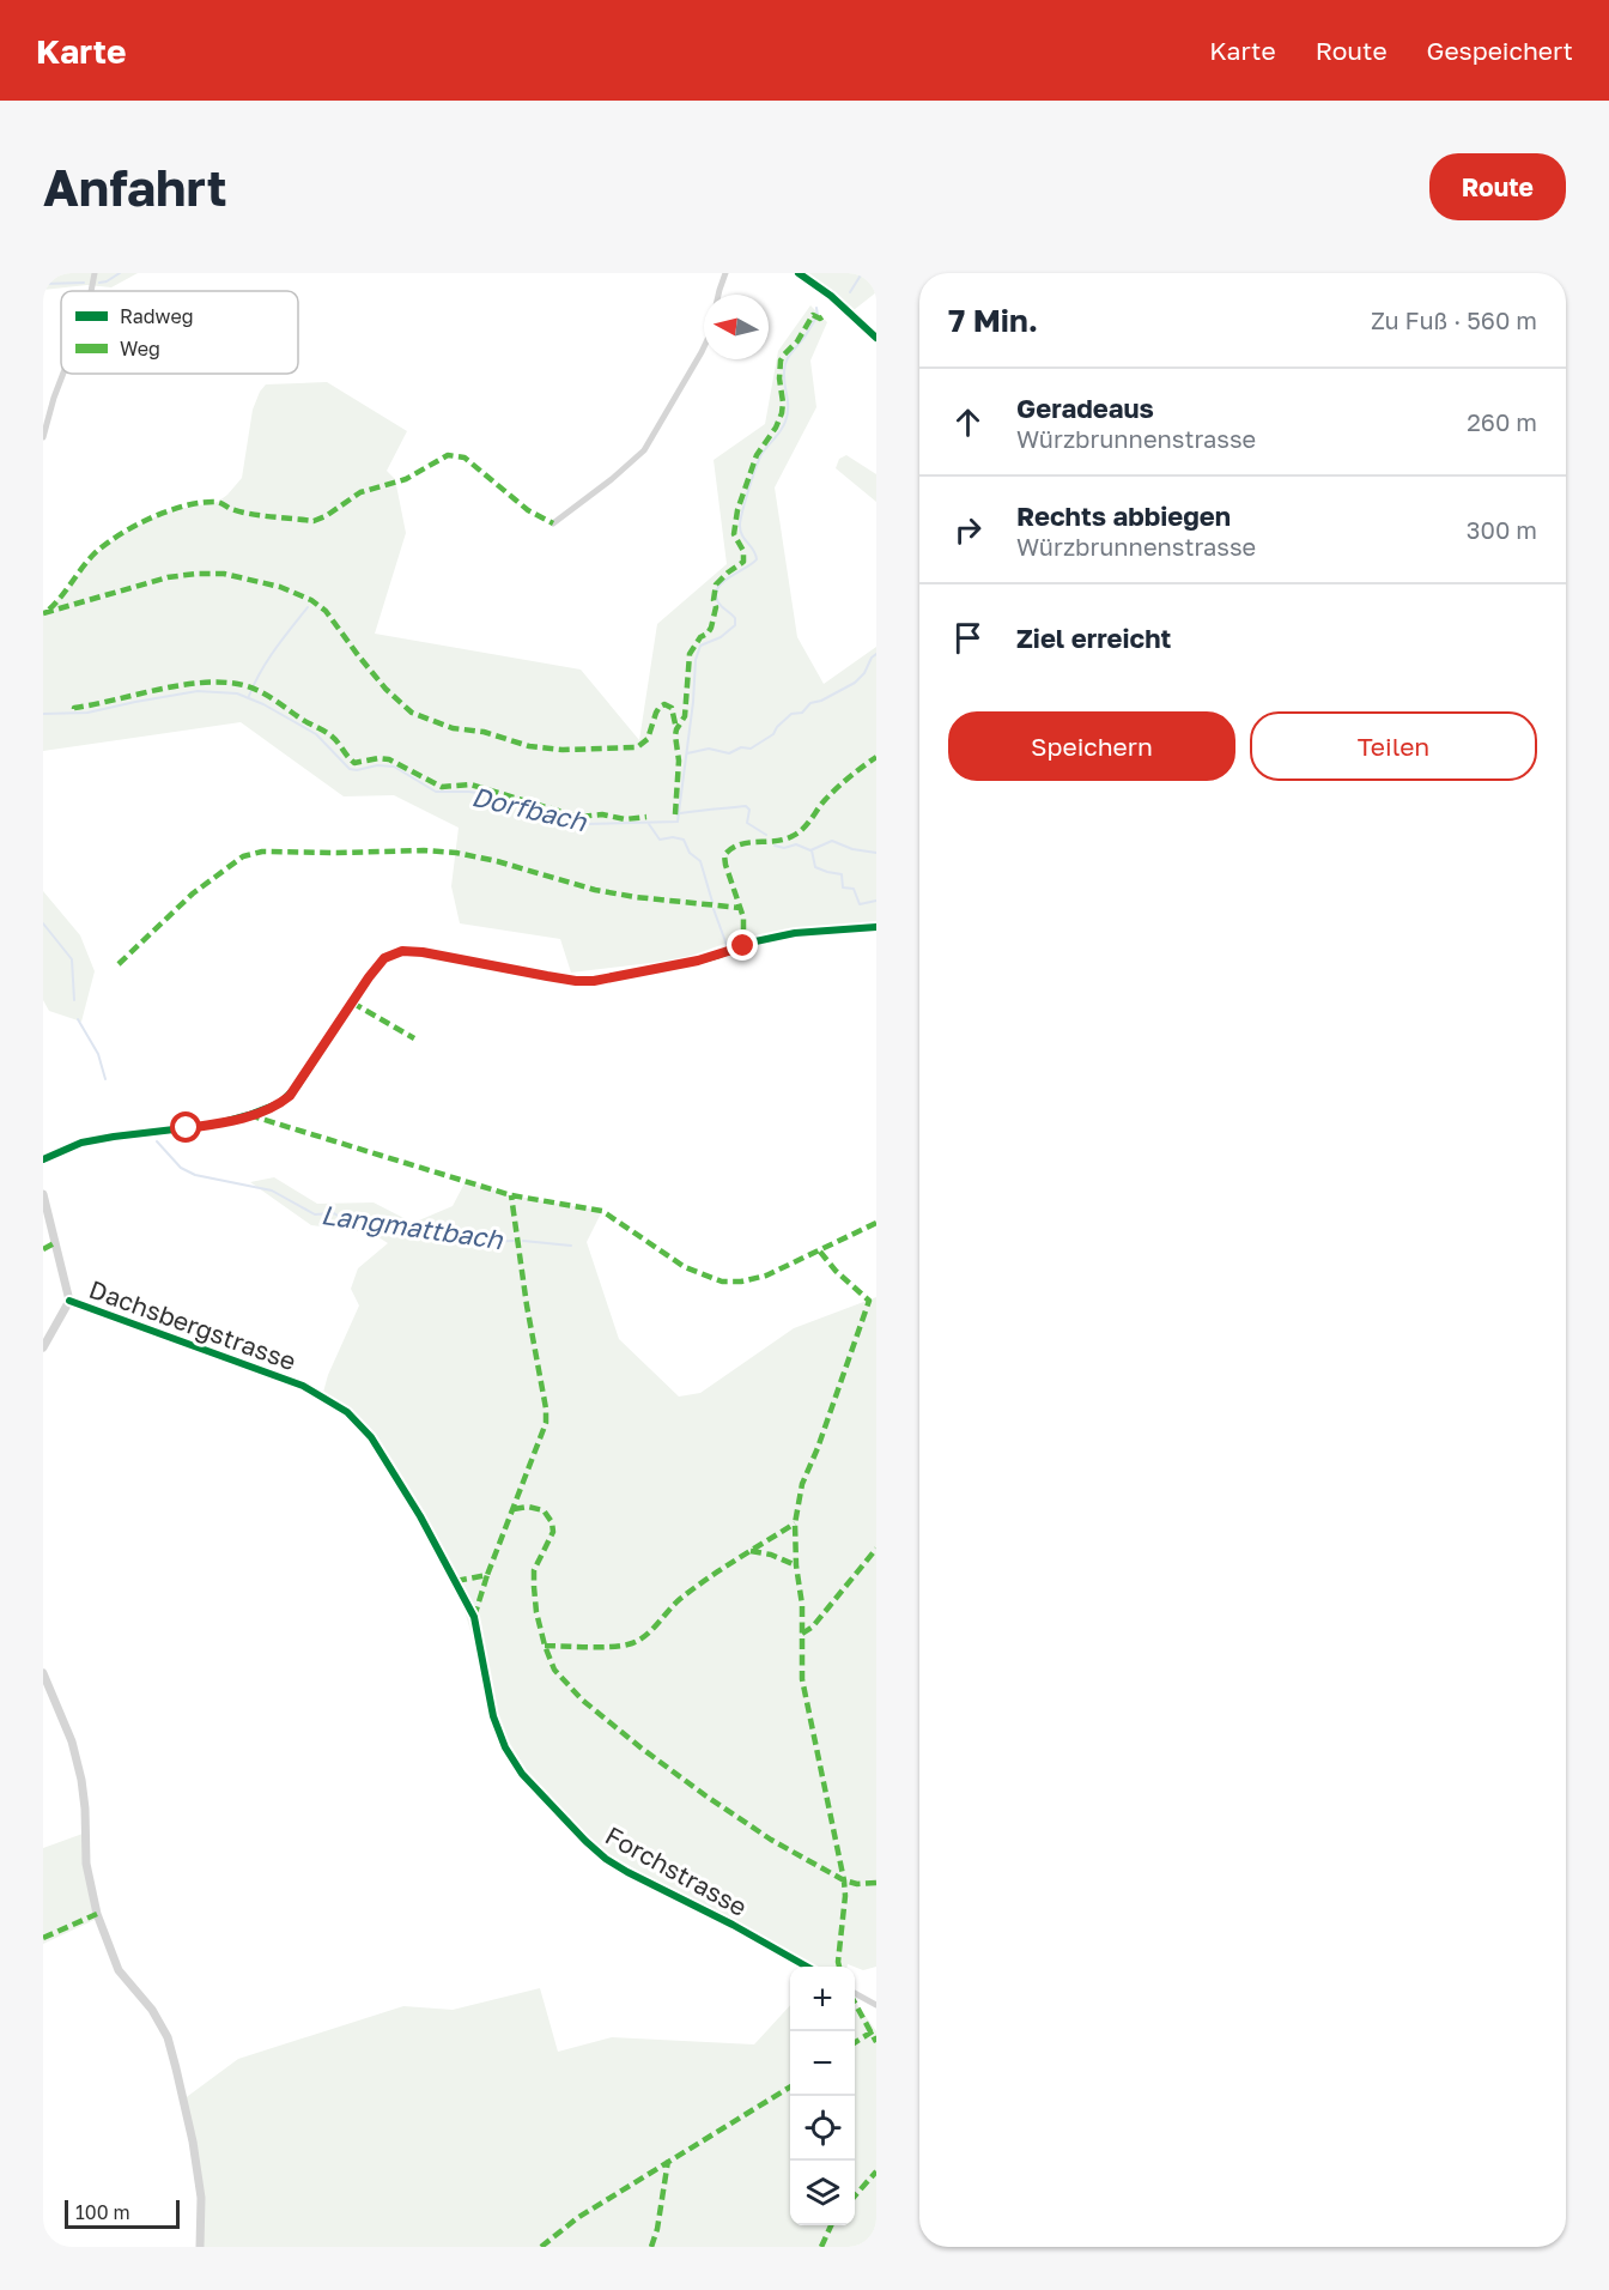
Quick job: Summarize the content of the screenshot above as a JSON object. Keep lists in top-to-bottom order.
{
  "streets": {
    "street": ["Dachsbergstrasse", "Forchstrasse"]
  },
  "crossings": [
    ["Dachsbergstrasse", "Forchstrasse"]
  ],
  "water": ["Dorfbach", "Langmattbach"],
  "legend": ["Radweg", "Weg"],
  "scale_bar": "100 m",
  "north": "left",
  "page": {
    "header": "Karte",
    "nav": ["Karte", "Route", "Gespeichert"],
    "buttons": [
      "Route",
      ["Speichern", "Teilen"]
    ],
    "title": "Anfahrt",
    "heading": ["7 Min.", "Zu Fuß · 560 m"],
    "list": [
      ["Geradeaus", "Würzbrunnenstrasse", "260 m"],
      ["Rechts abbiegen", "Würzbrunnenstrasse", "300 m"],
      "Ziel erreicht"
    ],
    "map_buttons": ["+", "−"],
    "scale": "100 m"
  }
}
